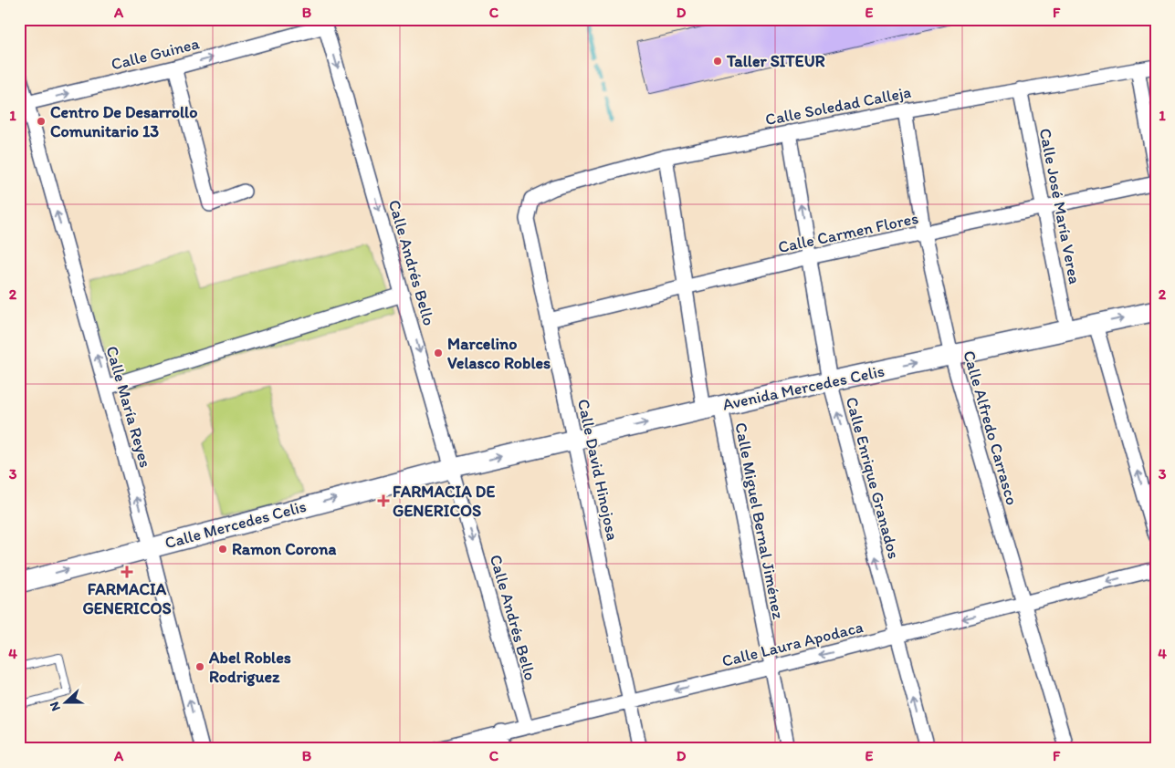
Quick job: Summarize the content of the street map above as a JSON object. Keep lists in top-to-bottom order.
{
  "streets": {
    "main road": ["Avenida Mercedes Celis", "Calle Mercedes Celis"],
    "street": [
      "Calle Guinea",
      "Calle Soledad Calleja",
      "Calle José María Verea",
      "Calle Carmen Flores",
      "Calle Andrés Bello",
      "Calle María Reyes",
      "Calle Alfredo Carrasco",
      "Calle David Hinojosa",
      "Calle Enrique Granados",
      "Calle Miguel Bernal Jiménez",
      "Calle Laura Apodaca"
    ]
  },
  "crossings": [
    ["Calle Guinea", "Calle Andrés Bello"],
    ["Calle Guinea", "Calle María Reyes"],
    ["Calle Soledad Calleja", "Calle José María Verea"],
    ["Calle Soledad Calleja", "Calle Alfredo Carrasco"],
    ["Calle Soledad Calleja", "Calle David Hinojosa"],
    ["Calle Soledad Calleja", "Calle Enrique Granados"],
    ["Calle Soledad Calleja", "Calle Miguel Bernal Jiménez"],
    ["Calle José María Verea", "Calle Carmen Flores"],
    ["Calle José María Verea", "Avenida Mercedes Celis"],
    ["Calle Carmen Flores", "Calle Alfredo Carrasco"],
    ["Calle Carmen Flores", "Calle David Hinojosa"],
    ["Calle Carmen Flores", "Calle Enrique Granados"],
    ["Calle Carmen Flores", "Calle Miguel Bernal Jiménez"],
    ["Calle Andrés Bello", "Avenida Mercedes Celis"],
    ["Calle Andrés Bello", "Calle Mercedes Celis"],
    ["Calle Andrés Bello", "Calle Laura Apodaca"],
    ["Avenida Mercedes Celis", "Calle Alfredo Carrasco"],
    ["Avenida Mercedes Celis", "Calle David Hinojosa"],
    ["Avenida Mercedes Celis", "Calle Enrique Granados"],
    ["Avenida Mercedes Celis", "Calle Miguel Bernal Jiménez"],
    ["Avenida Mercedes Celis", "Calle Mercedes Celis"],
    ["Calle María Reyes", "Calle Mercedes Celis"],
    ["Calle Alfredo Carrasco", "Calle Laura Apodaca"],
    ["Calle David Hinojosa", "Calle Laura Apodaca"],
    ["Calle Enrique Granados", "Calle Laura Apodaca"],
    ["Calle Miguel Bernal Jiménez", "Calle Laura Apodaca"]
  ],
  "one_way": [
    "Calle Guinea",
    "Calle Andrés Bello",
    "Avenida Mercedes Celis",
    "Calle María Reyes",
    "Calle Enrique Granados",
    "Calle Mercedes Celis",
    "Calle Laura Apodaca"
  ],
  "places": {
    "other": [
      "Taller SITEUR",
      "Centro De Desarrollo Comunitario 13",
      "Marcelino Velasco Robles",
      "Ramon Corona",
      "Abel Robles Rodriguez"
    ],
    "health": ["FARMACIA DE GENERICOS", "FARMACIA GENERICOS"]
  },
  "north": "left",
  "grid": {
    "columns": [
      "A",
      "B",
      "C",
      "D",
      "E",
      "F"
    ],
    "rows": [
      "1",
      "2",
      "3",
      "4"
    ]
  }
}
